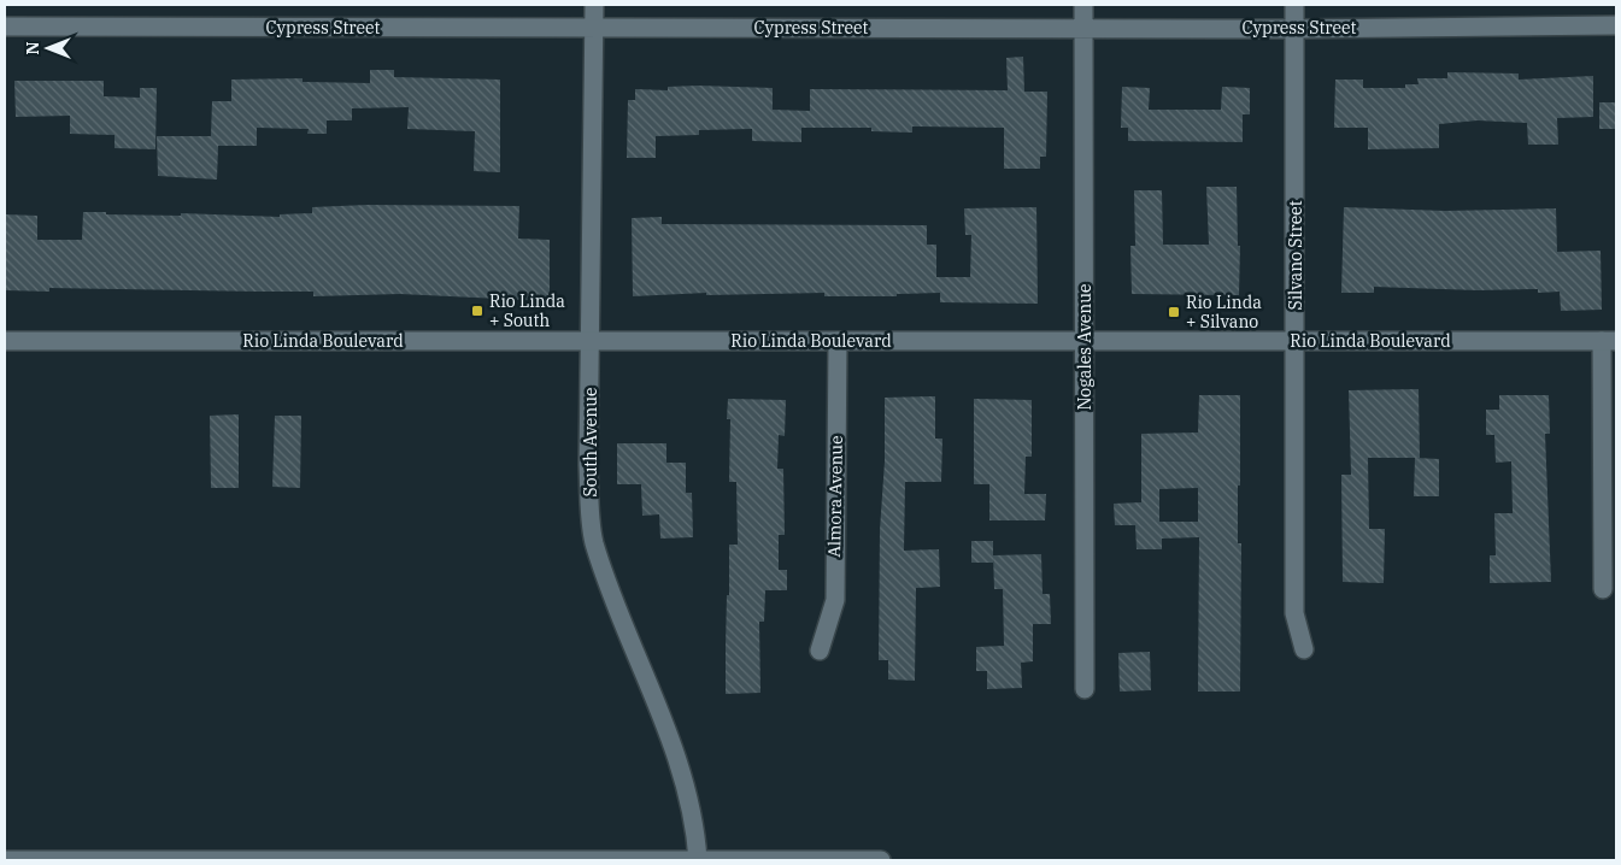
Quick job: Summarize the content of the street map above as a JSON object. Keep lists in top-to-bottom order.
{
  "streets": {
    "street": [
      "Cypress Street",
      "Silvano Street",
      "Rio Linda Boulevard",
      "Nogales Avenue",
      "South Avenue",
      "Almora Avenue"
    ]
  },
  "crossings": [
    ["Cypress Street", "Silvano Street"],
    ["Cypress Street", "Nogales Avenue"],
    ["Cypress Street", "South Avenue"],
    ["Silvano Street", "Rio Linda Boulevard"],
    ["Rio Linda Boulevard", "Nogales Avenue"],
    ["Rio Linda Boulevard", "South Avenue"],
    ["Rio Linda Boulevard", "Almora Avenue"]
  ],
  "places": {
    "transit": ["Rio Linda + South", "Rio Linda + Silvano"]
  },
  "north": "left"
}
